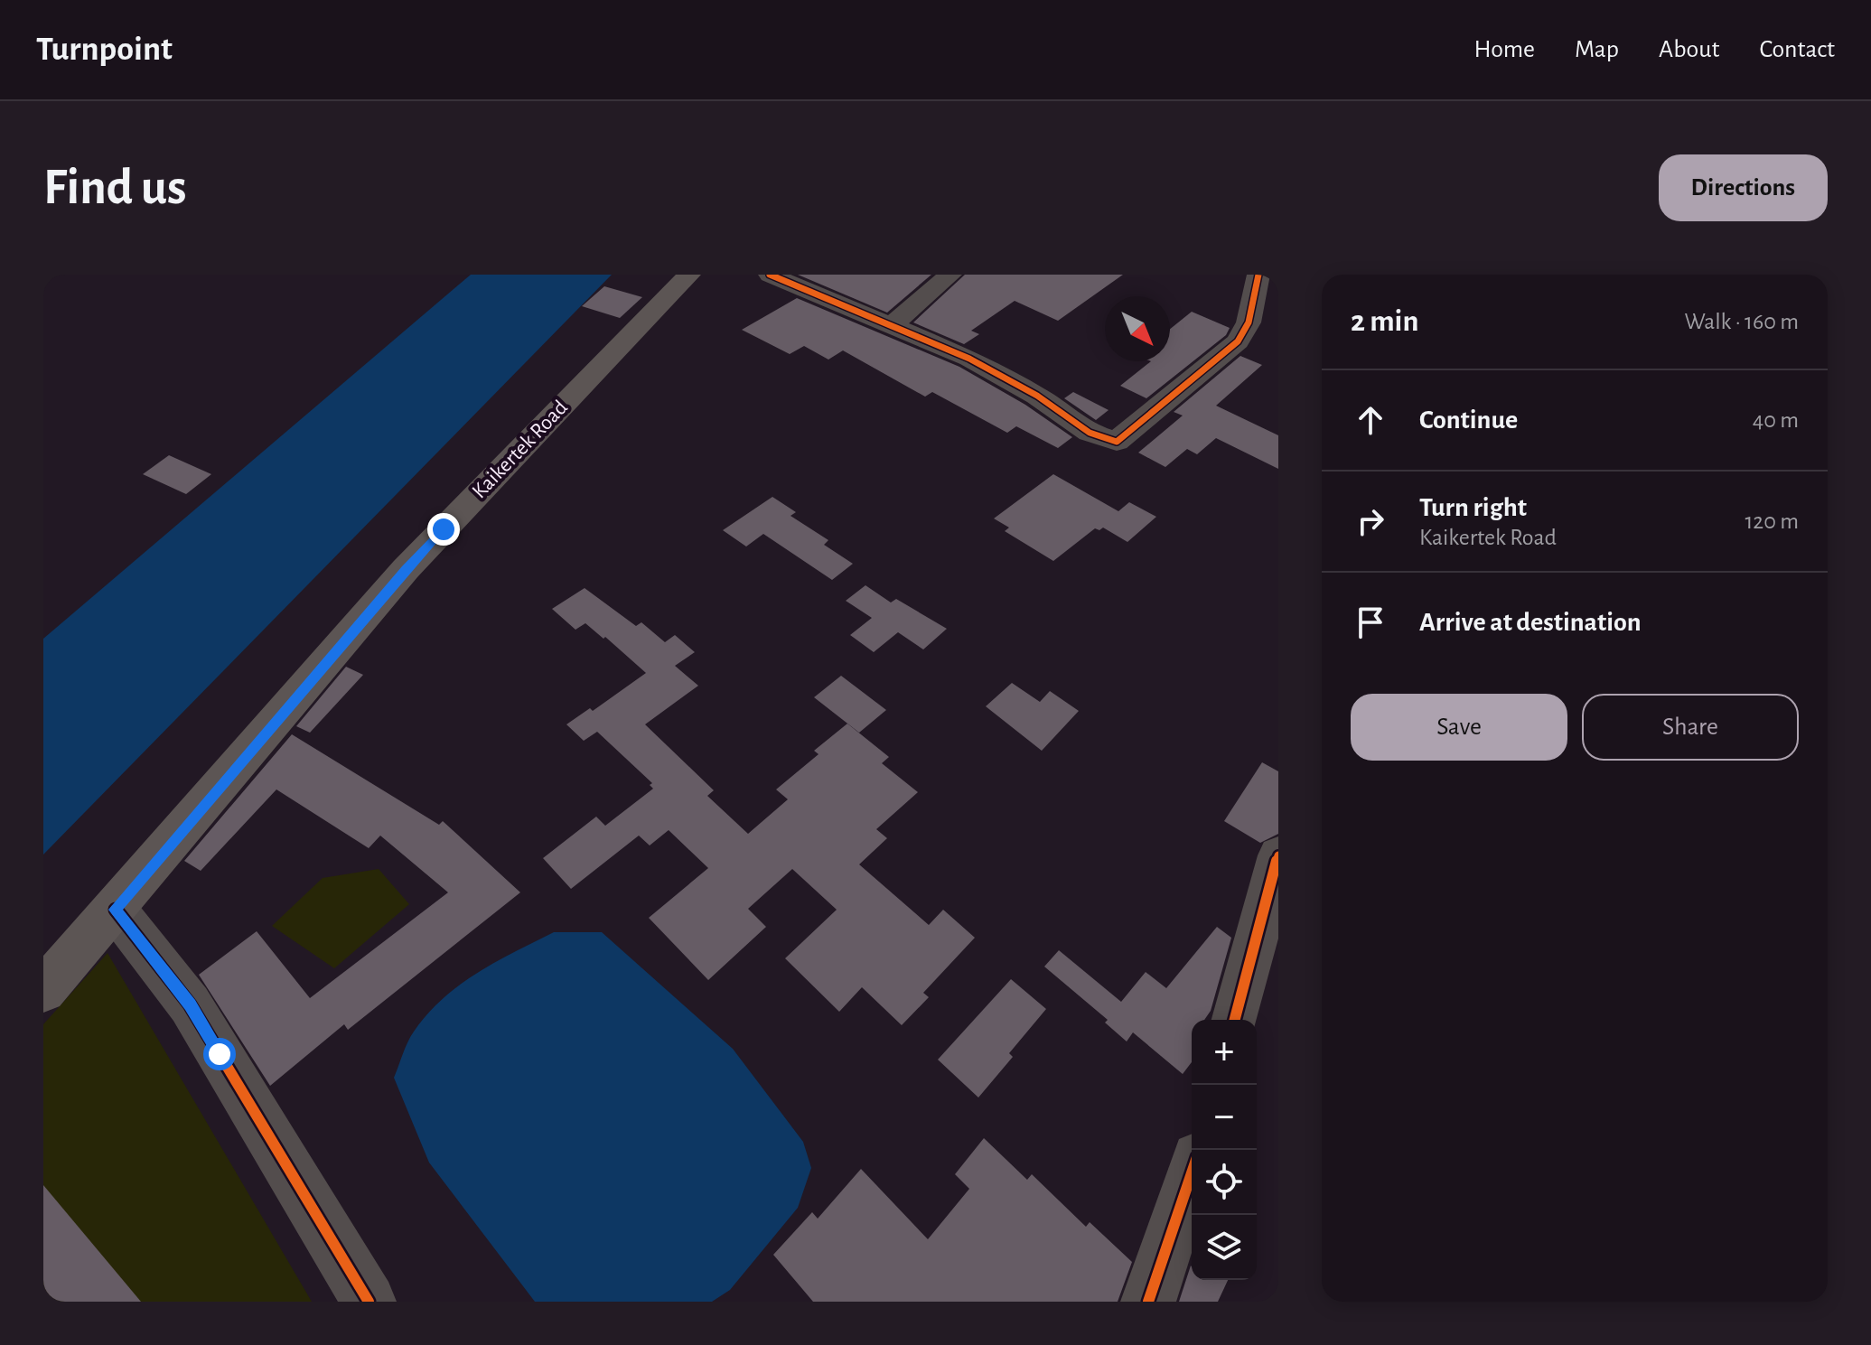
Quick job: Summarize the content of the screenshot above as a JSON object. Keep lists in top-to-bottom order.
{
  "streets": {
    "main road": ["Kaikertek Road"]
  },
  "north": "bottom right",
  "page": {
    "header": "Turnpoint",
    "nav": [
      "Home",
      "Map",
      "About",
      "Contact"
    ],
    "buttons": [
      "Directions",
      ["Save", "Share"]
    ],
    "title": "Find us",
    "heading": ["2 min", "Walk · 160 m"],
    "list": [
      ["Continue", "40 m"],
      ["Turn right", "Kaikertek Road", "120 m"],
      "Arrive at destination"
    ],
    "map_buttons": ["+", "−"]
  }
}
